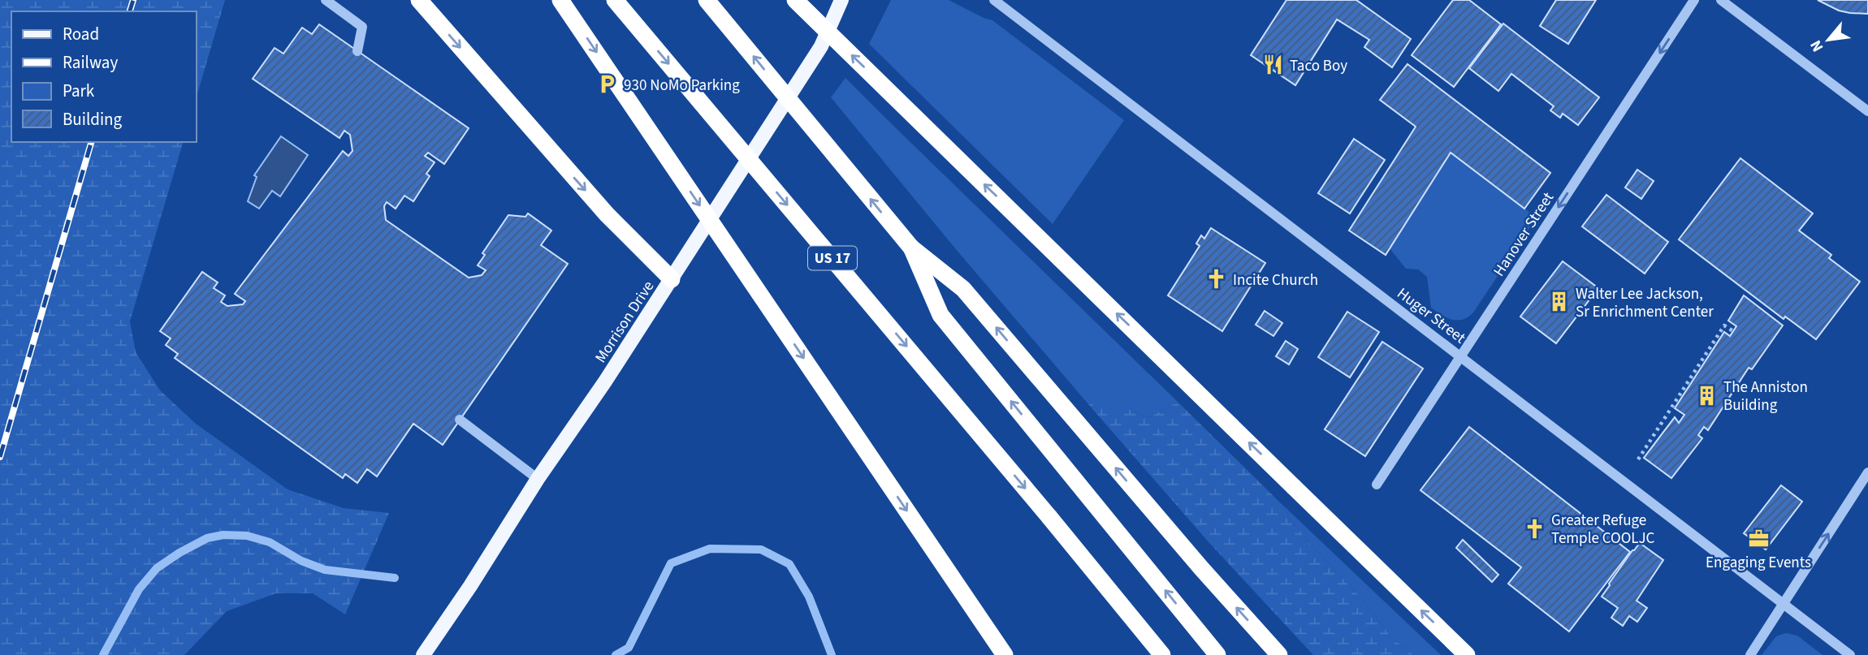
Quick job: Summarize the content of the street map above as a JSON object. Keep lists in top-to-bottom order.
{
  "streets": {
    "highway": ["US 17"],
    "main road": ["Morrison Drive"],
    "street": ["Hanover Street", "Huger Street"]
  },
  "crossings": [
    ["Hanover Street", "Huger Street"]
  ],
  "one_way": ["Hanover Street"],
  "places": {
    "restaurant": ["Taco Boy"],
    "parking": ["930 NoMo Parking"],
    "church": ["Incite Church", "Greater Refuge Temple COOLJC"],
    "building": ["Walter Lee Jackson, Sr Enrichment Center", "The Anniston Building"],
    "office": ["Engaging Events"]
  },
  "legend": [
    "Road",
    "Railway",
    "Park",
    "Building"
  ],
  "north": "bottom left"
}
